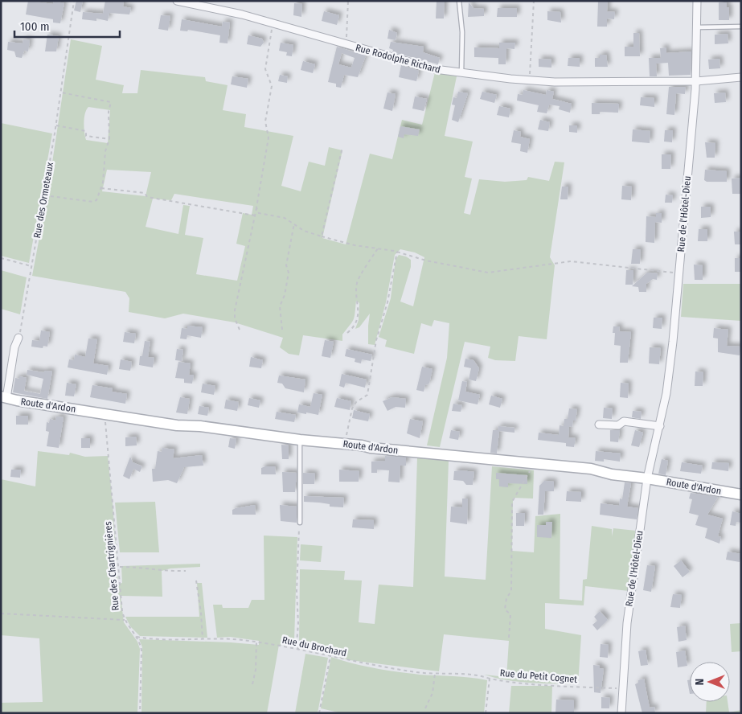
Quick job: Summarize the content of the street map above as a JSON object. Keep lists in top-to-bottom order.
{
  "streets": {
    "street": ["Rue Rodolphe Richard", "Rue de l'Hôtel-Dieu", "Route d'Ardon"],
    "path": [
      "Rue des Ormeteaux",
      "Rue des Chartrignières",
      "Rue du Brochard",
      "Rue du Petit Cognet"
    ]
  },
  "crossings": [
    ["Rue Rodolphe Richard", "Rue de l'Hôtel-Dieu"],
    ["Rue de l'Hôtel-Dieu", "Route d'Ardon"],
    ["Rue de l'Hôtel-Dieu", "Rue du Petit Cognet"],
    ["Route d'Ardon", "Rue des Chartrignières"],
    ["Rue des Chartrignières", "Rue du Brochard"],
    ["Rue du Brochard", "Rue du Petit Cognet"]
  ],
  "scale_bar": "100 m",
  "north": "left"
}
